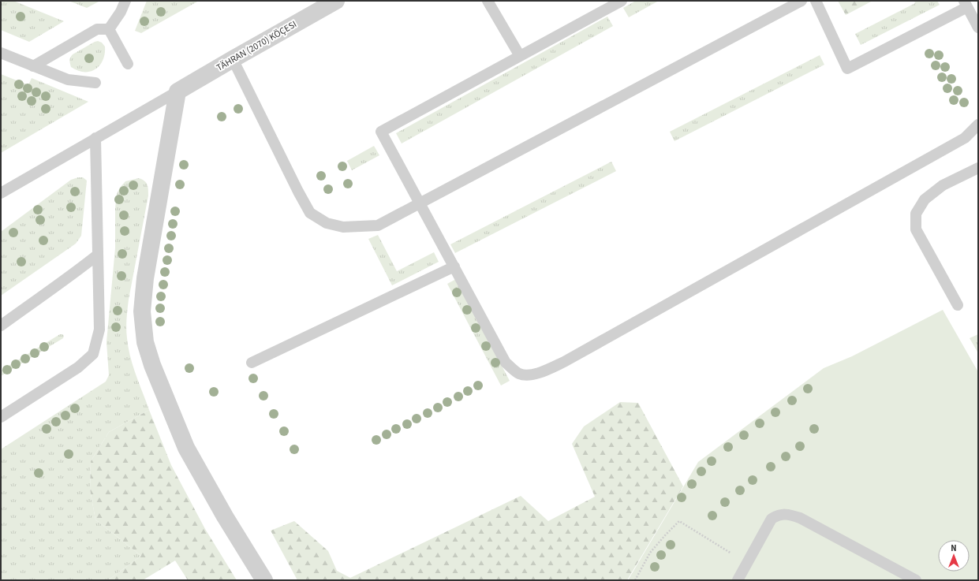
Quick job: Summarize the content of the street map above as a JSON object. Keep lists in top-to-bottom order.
{
  "streets": {
    "street": ["TÄHRAN (2070) KÖÇESI"]
  },
  "north": "top"
}
